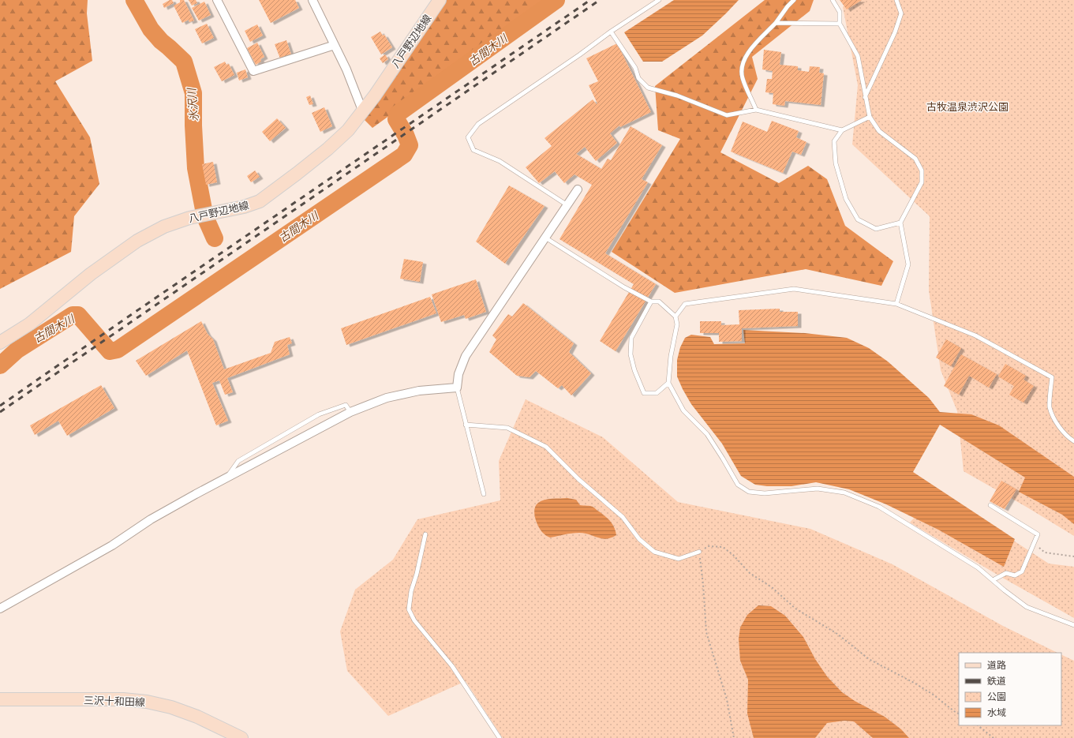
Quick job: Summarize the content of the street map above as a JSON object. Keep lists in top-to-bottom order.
{
  "streets": {
    "main road": ["八戸野辺地線", "三沢十和田線"]
  },
  "water": ["古間木川", "氷沢川"],
  "parks": ["古牧温泉渋沢公園"],
  "legend": [
    "道路",
    "鉄道",
    "公園",
    "水域"
  ]
}
